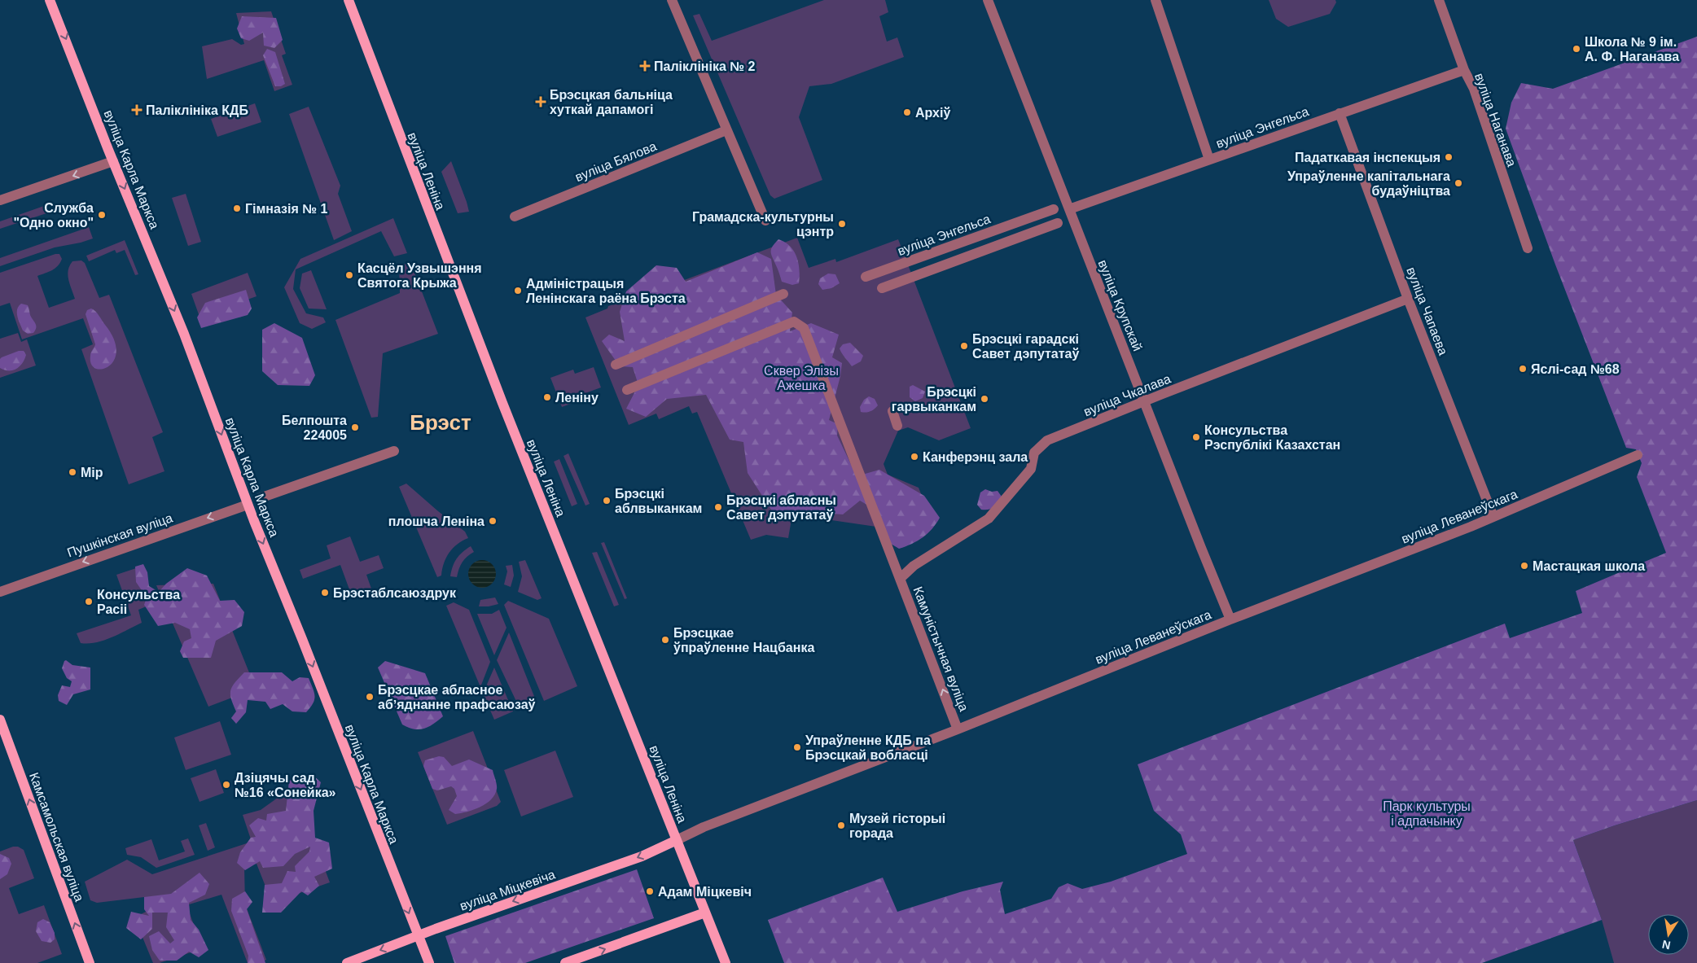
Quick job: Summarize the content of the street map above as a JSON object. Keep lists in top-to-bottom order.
{
  "streets": {
    "main road": [
      "вуліца Карла Маркса",
      "вуліца Леніна",
      "Камсамольская вуліца",
      "вуліца Міцкевіча"
    ],
    "street": [
      "вуліца Наганава",
      "вуліца Энгельса",
      "вуліца Бялова",
      "вуліца Крупскай",
      "вуліца Чапаева",
      "вуліца Чкалава",
      "вуліца Леванеўскага",
      "Пушкінская вуліца",
      "Камуністычная вуліца"
    ]
  },
  "crossings": [
    ["вуліца Наганава", "вуліца Энгельса"],
    ["вуліца Энгельса", "вуліца Крупскай"],
    ["вуліца Энгельса", "вуліца Чапаева"],
    ["вуліца Карла Маркса", "Пушкінская вуліца"],
    ["вуліца Карла Маркса", "вуліца Міцкевіча"],
    ["вуліца Леніна", "вуліца Леванеўскага"],
    ["вуліца Леніна", "вуліца Міцкевіча"],
    ["вуліца Крупскай", "вуліца Чкалава"],
    ["вуліца Крупскай", "вуліца Леванеўскага"],
    ["вуліца Чапаева", "вуліца Чкалава"],
    ["вуліца Чапаева", "вуліца Леванеўскага"],
    ["вуліца Чкалава", "Камуністычная вуліца"],
    ["вуліца Леванеўскага", "Камуністычная вуліца"],
    ["вуліца Леванеўскага", "вуліца Міцкевіча"]
  ],
  "one_way": ["вуліца Карла Маркса", "Пушкінская вуліца", "Камсамольская вуліца"],
  "districts": ["Брэст"],
  "parks": ["Сквер Элізы Ажешка", "Парк культуры і адпачынку"],
  "places": {
    "other": [
      "Школа № 9 ім. А. Ф. Наганава",
      "Архіў",
      "Падаткавая інспекцыя",
      "Упраўленне капітальнага будаўніцтва",
      "Гімназія № 1",
      "Служба \"Одно окно\"",
      "Грамадска-культурны цэнтр",
      "Касцёл Узвышэння Святога Крыжа",
      "Адміністрацыя Ленінскага раёна Брэста",
      "Брэсцкі гарадскі Савет дэпутатаў",
      "Яслі-сад №68",
      "Леніну",
      "Брэсцкі гарвыканкам",
      "Белпошта 224005",
      "Консульства Рэспублікі Казахстан",
      "Канферэнц зала",
      "Мір",
      "Брэсцкі аблвыканкам",
      "Брэсцкі абласны Савет дэпутатаў",
      "плошча Леніна",
      "Мастацкая школа",
      "Брэстаблсаюздрук",
      "Консульства Расіі",
      "Брэсцкае ўпраўленне Нацбанка",
      "Брэсцкае абласное абʼяднанне прафсаюзаў",
      "Упраўленне КДБ па Брэсцкай вобласці",
      "Дзіцячы сад №16 «Сонейка»",
      "Музей гісторыі горада",
      "Адам Міцкевіч"
    ],
    "health": ["Паліклініка № 2", "Брэсцкая бальніца хуткай дапамогі", "Паліклініка КДБ"]
  },
  "north": "bottom"
}
